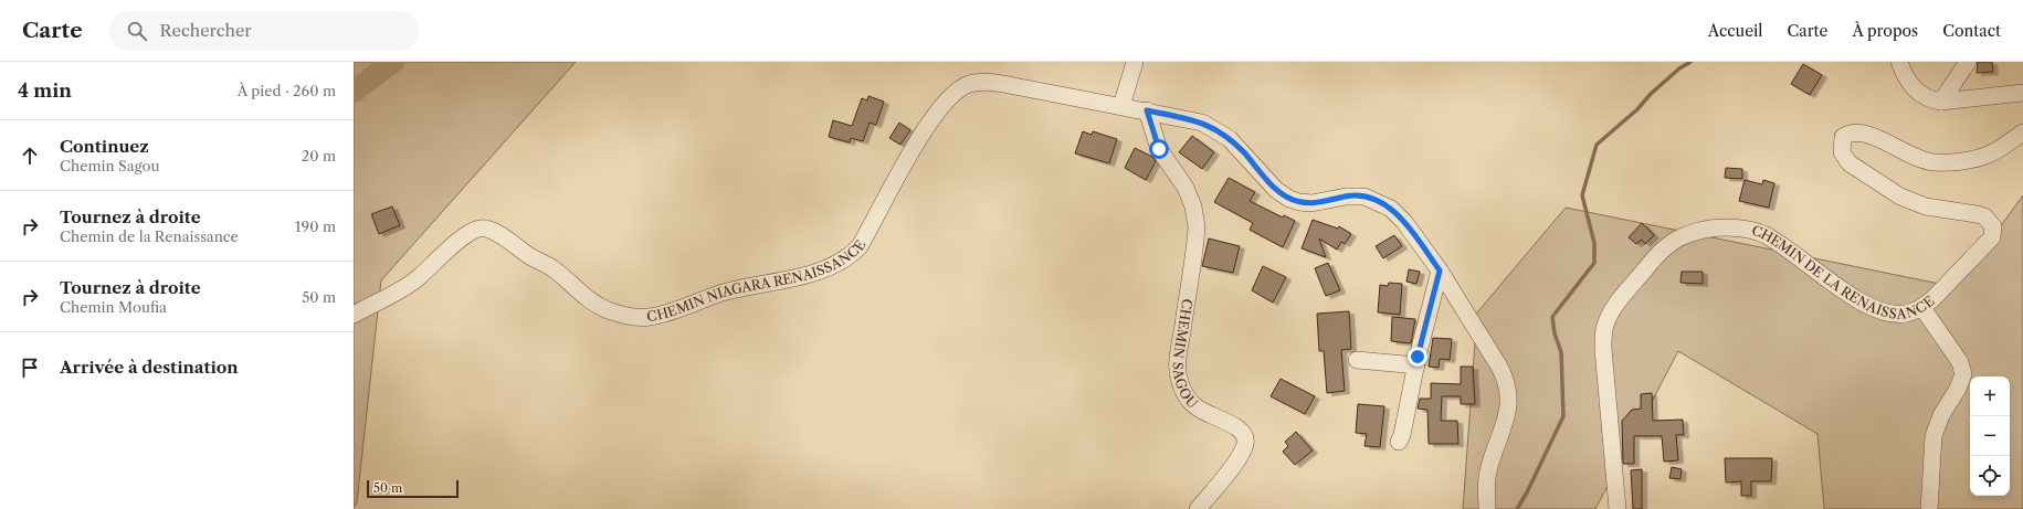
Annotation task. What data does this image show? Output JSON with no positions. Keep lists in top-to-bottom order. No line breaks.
{"streets":{"street":["CHEMIN DE LA RENAISSANCE","CHEMIN NIAGARA RENAISSANCE","CHEMIN SAGOU"]},"scale_bar":"50 m","page":{"header":"Carte","search":"Rechercher","nav":["Accueil","Carte","À propos","Contact"],"heading":["4 min","À pied · 260 m"],"list":[["Continuez","Chemin Sagou","20 m"],["Tournez à droite","Chemin de la Renaissance","190 m"],["Tournez à droite","Chemin Moufia","50 m"],"Arrivée à destination"],"map_buttons":["+","−"],"scale":"50 m"}}
